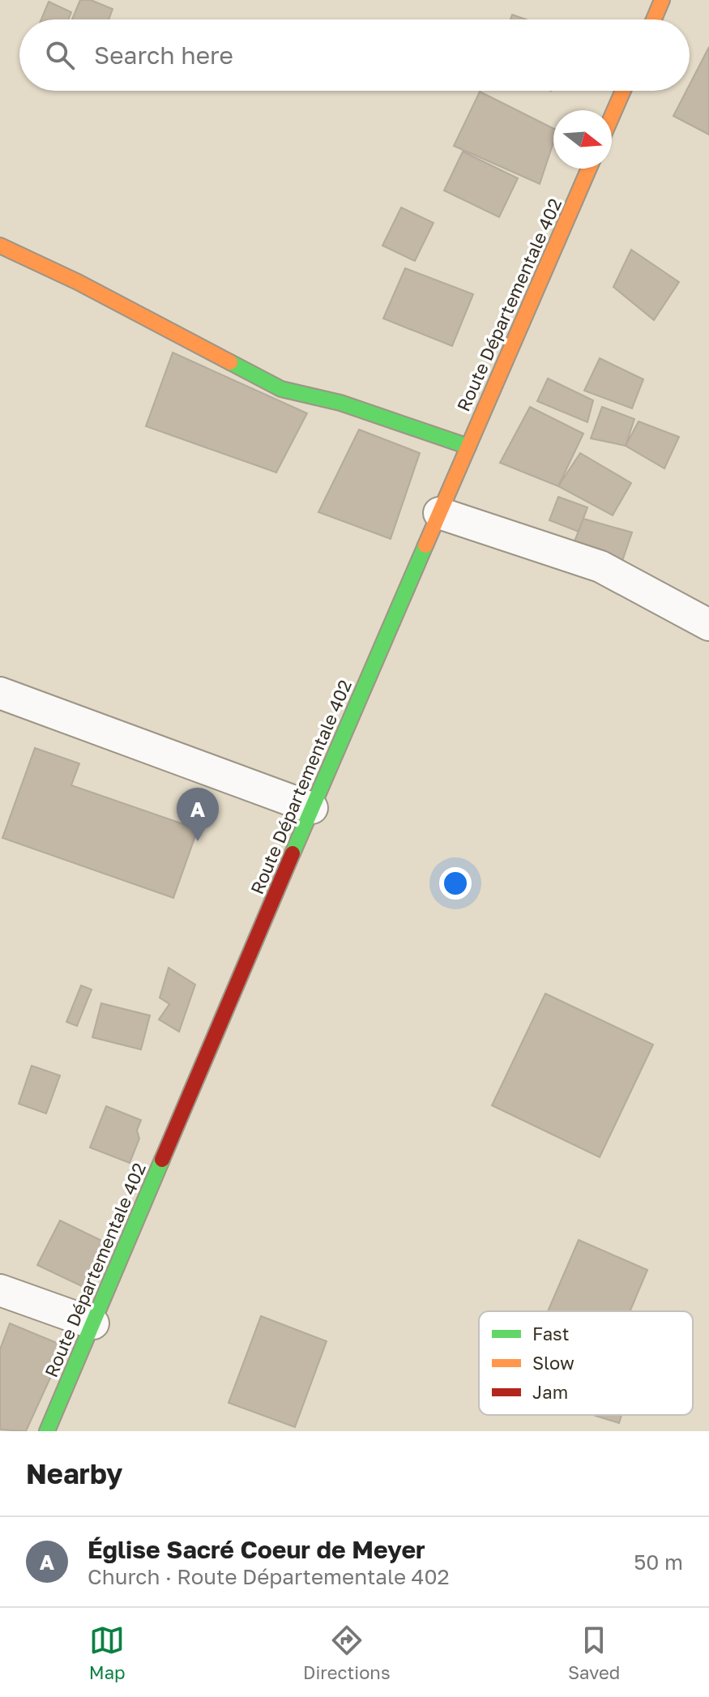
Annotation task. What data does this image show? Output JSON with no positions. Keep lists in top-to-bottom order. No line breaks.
{"streets":{"main road":["Route Départementale 402"]},"legend":["Fast","Slow","Jam"],"north":"right","page":{"search":"Search here","pins":"A","heading":"Nearby","list":[{"mark":"A","name":"Église Sacré Coeur de Meyer","note":"Church · Route Départementale 402","value":"50 m"}],"nav":["Map","Directions","Saved"]}}
